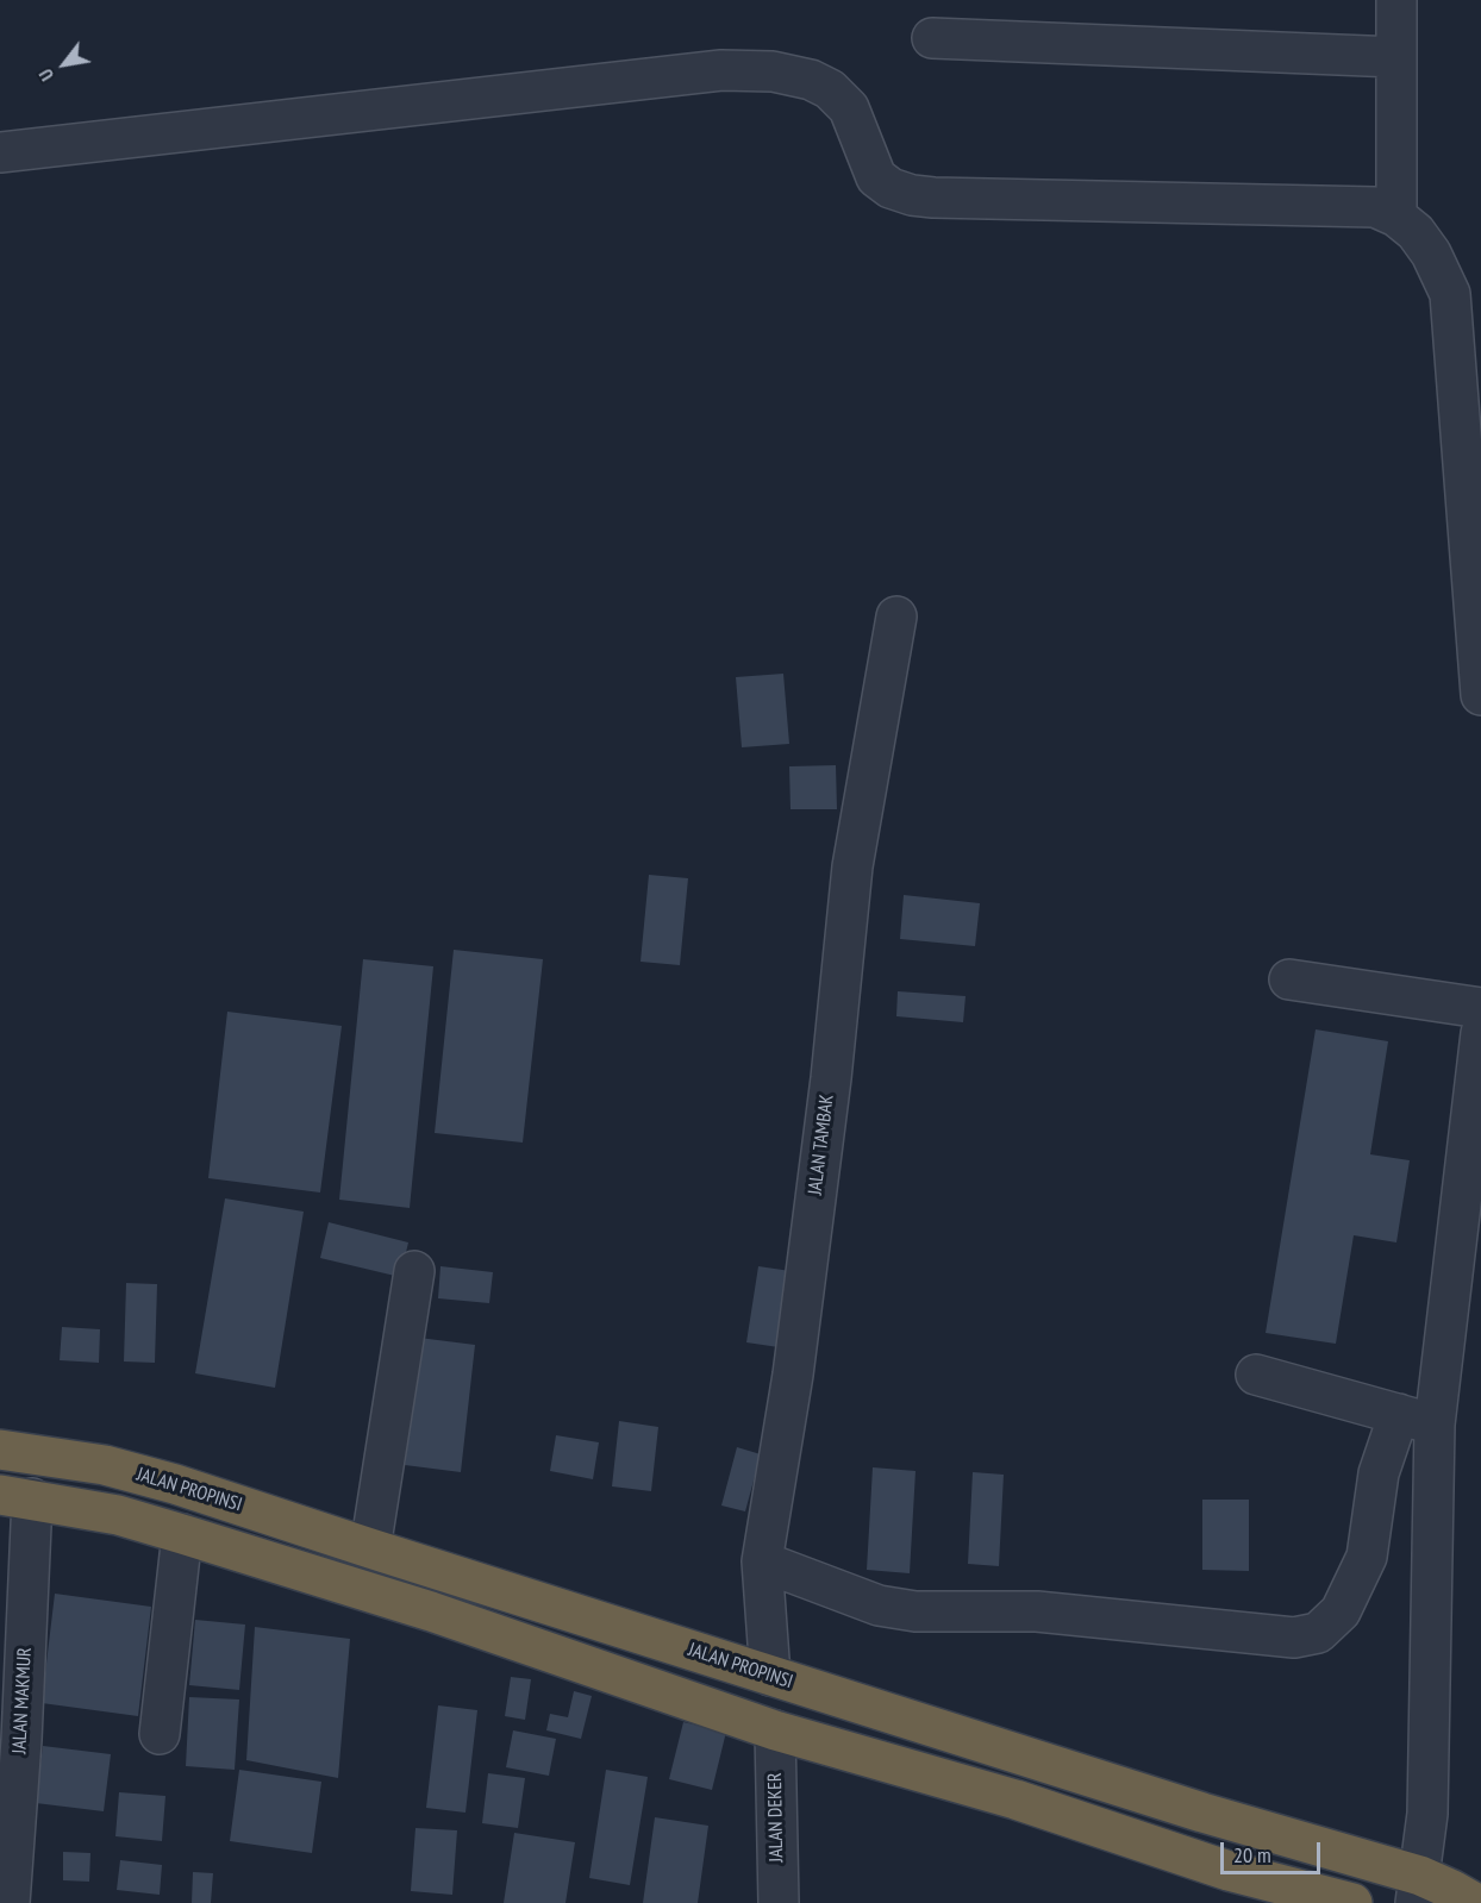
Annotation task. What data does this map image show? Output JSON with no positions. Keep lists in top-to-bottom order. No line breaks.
{"streets":{"highway":["JALAN PROPINSI"],"street":["JALAN TAMBAK","JALAN MAKMUR","JALAN DEKER"]},"crossings":[["JALAN TAMBAK","JALAN PROPINSI"]],"scale_bar":"20 m","north":"bottom left"}
